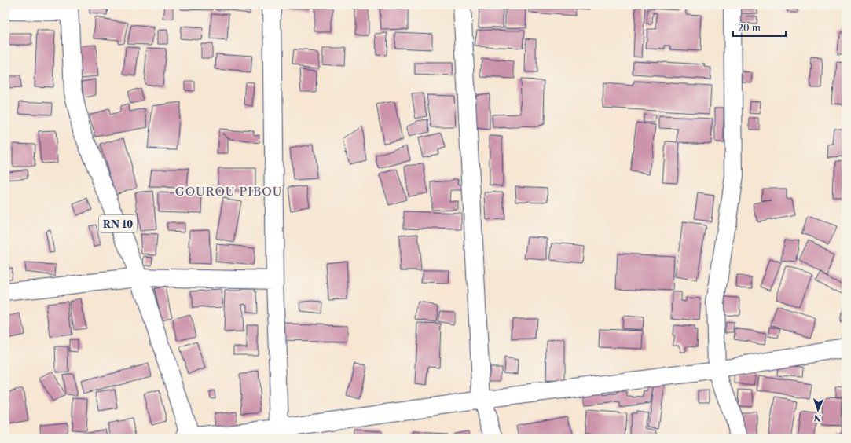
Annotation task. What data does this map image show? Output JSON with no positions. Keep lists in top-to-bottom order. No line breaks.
{"streets":{"street":["RN 10"]},"districts":["GOUROU PIBOU"],"scale_bar":"20 m","north":"bottom"}
